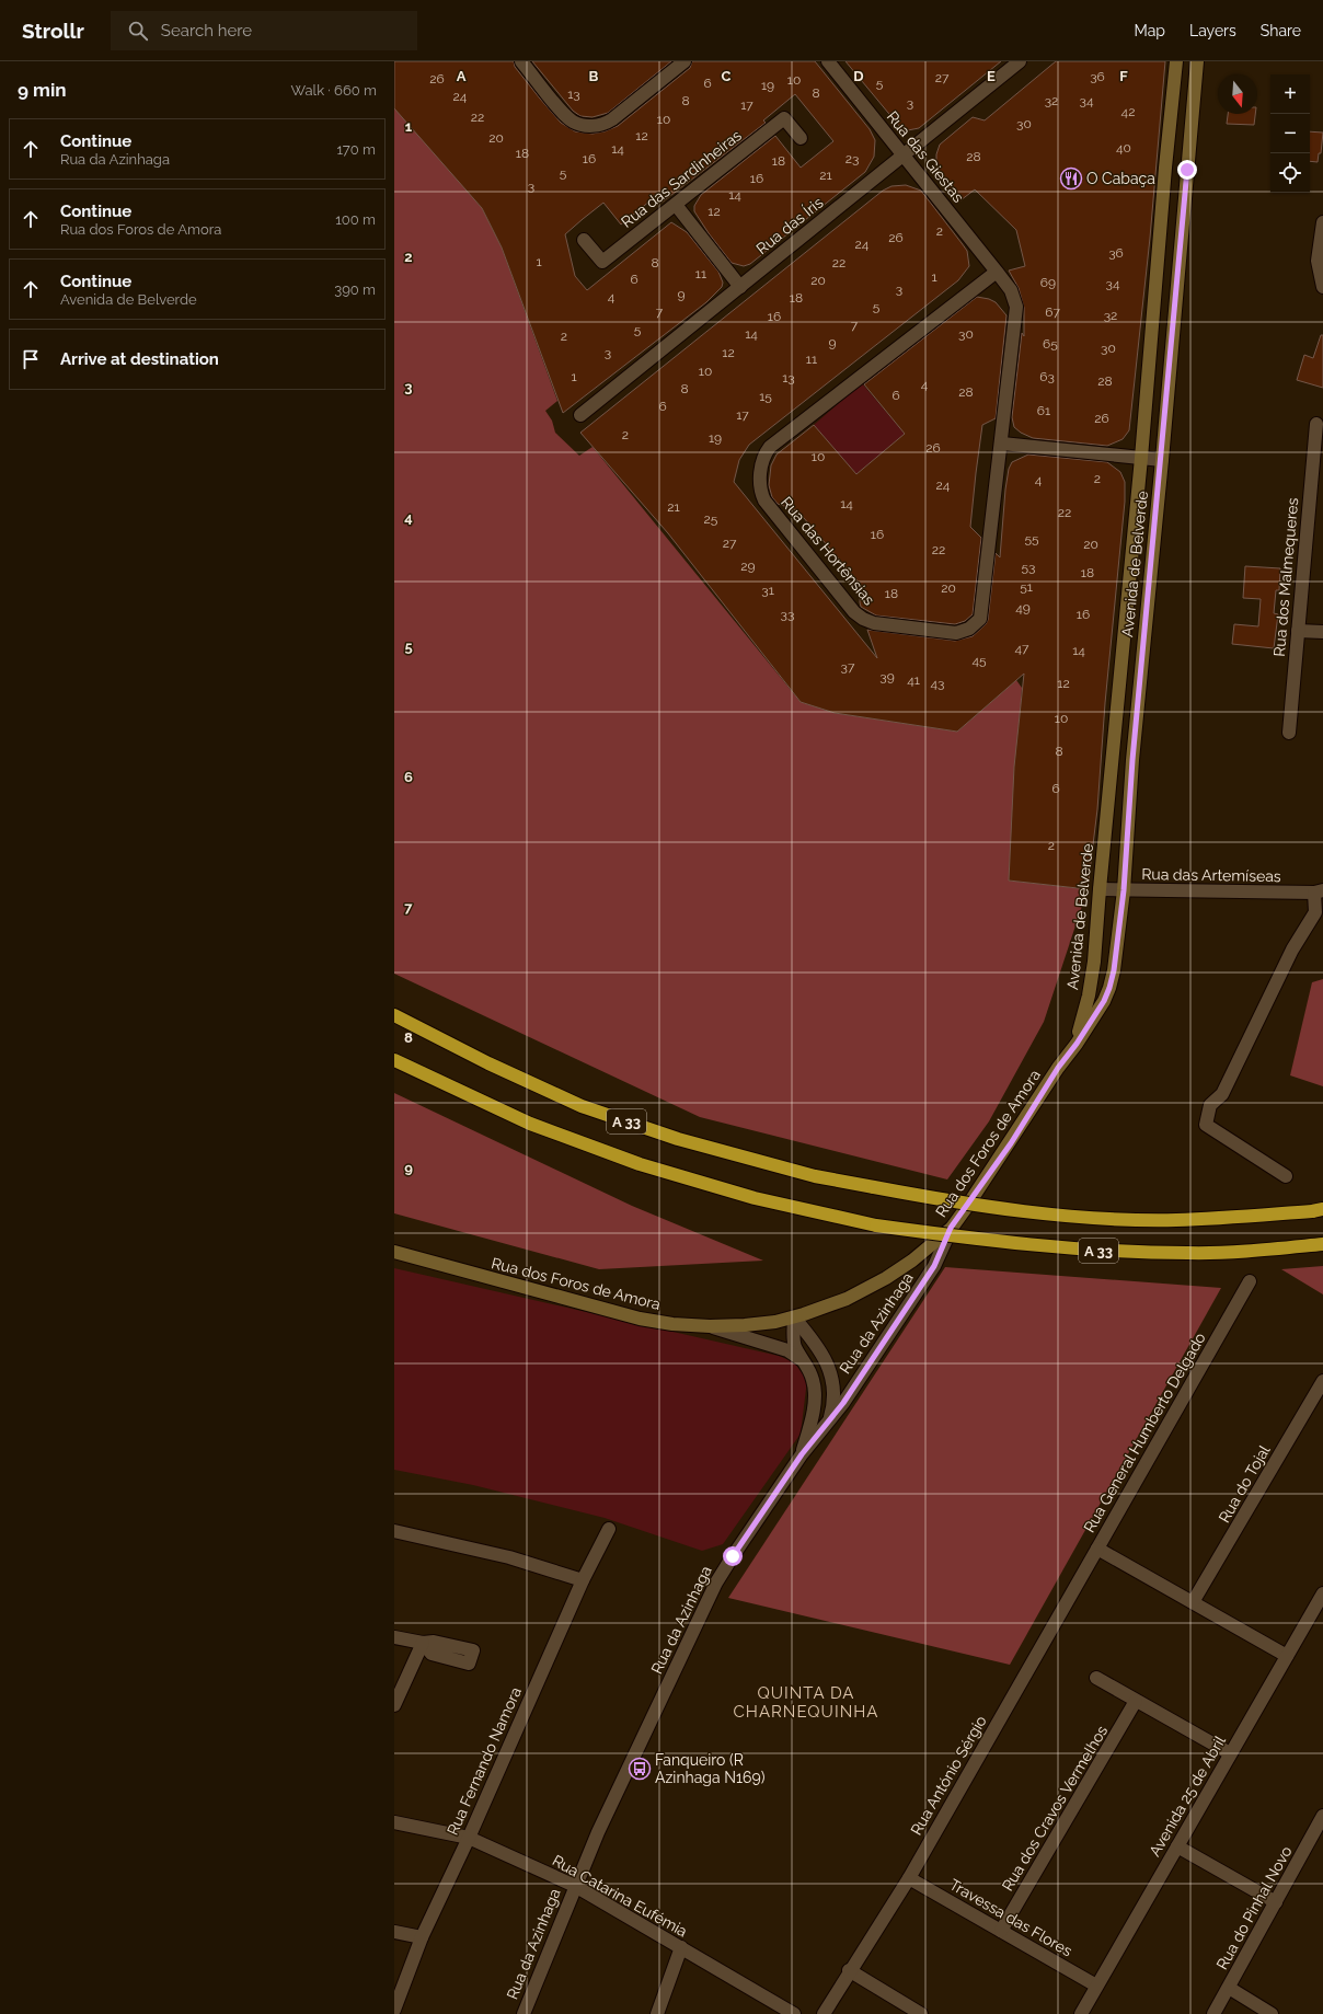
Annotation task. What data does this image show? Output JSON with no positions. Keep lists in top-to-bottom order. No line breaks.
{"streets":{"highway":["A 33"],"main road":["Avenida de Belverde","Rua dos Foros de Amora"],"street":["Rua das Giestas","Rua das Sardinheiras","Rua das Íris","Rua das Hortênsias","Rua dos Malmequeres","Rua das Artemíseas","Rua da Azinhaga","Rua General Humberto Delgado","Rua do Tojal","Rua Fernando Namora","Rua António Sérgio","Avenida 25 de Abril","Rua dos Cravos Vermelhos","Rua Catarina Eufémia","Rua do Pinhal Novo","Travessa das Flores"]},"crossings":[["Rua das Giestas","Rua das Íris"],["Rua das Giestas","Rua das Hortênsias"],["Avenida de Belverde","Rua das Artemíseas"],["Avenida de Belverde","Rua dos Foros de Amora"],["Rua dos Foros de Amora","Rua da Azinhaga"],["Rua da Azinhaga","Rua Catarina Eufémia"],["Rua General Humberto Delgado","Rua do Tojal"],["Rua General Humberto Delgado","Rua António Sérgio"],["Rua General Humberto Delgado","Avenida 25 de Abril"],["Rua Fernando Namora","Rua Catarina Eufémia"],["Rua António Sérgio","Travessa das Flores"],["Avenida 25 de Abril","Travessa das Flores"],["Rua dos Cravos Vermelhos","Travessa das Flores"]],"districts":["QUINTA DA CHARNEQUINHA"],"places":{"restaurant":["O Cabaça"],"bus stop":["Fanqueiro (R Azinhaga N169)"]},"house_numbers":["36","27","26","10","6","5","19","8","13","24","8","32","34","3","17","42","22","10","30","12","20","40","14","18","28","16","23","18","5","21","16","3","14","12","2","26","24","36","1","8","22","11","1","6","20","69","34","3","9","4","18","5","7","67","32","16","7","5","14","30","2","9","65","30","3","12","11","10","1","63","13","28","4","8","28","6","15","6","61","17","26","2","19","26","10","2","4","24","14","21","22","25","16","55","27","20","22","29","53","18","51","20","31","18","49","33","16","47","14","45","37","39","41","43","12","10","8","6","2"],"north":"bottom","page":{"header":"Strollr","search":"Search here","nav":["Map","Layers","Share"],"heading":["9 min","Walk · 660 m"],"map_buttons":["+","−"],"list":[["Continue","Rua da Azinhaga","170 m"],["Continue","Rua dos Foros de Amora","100 m"],["Continue","Avenida de Belverde","390 m"],"Arrive at destination"]},"grid":{"columns":["A","B","C","D","E","F"],"rows":["1","2","3","4","5","6","7","8","9"]}}
